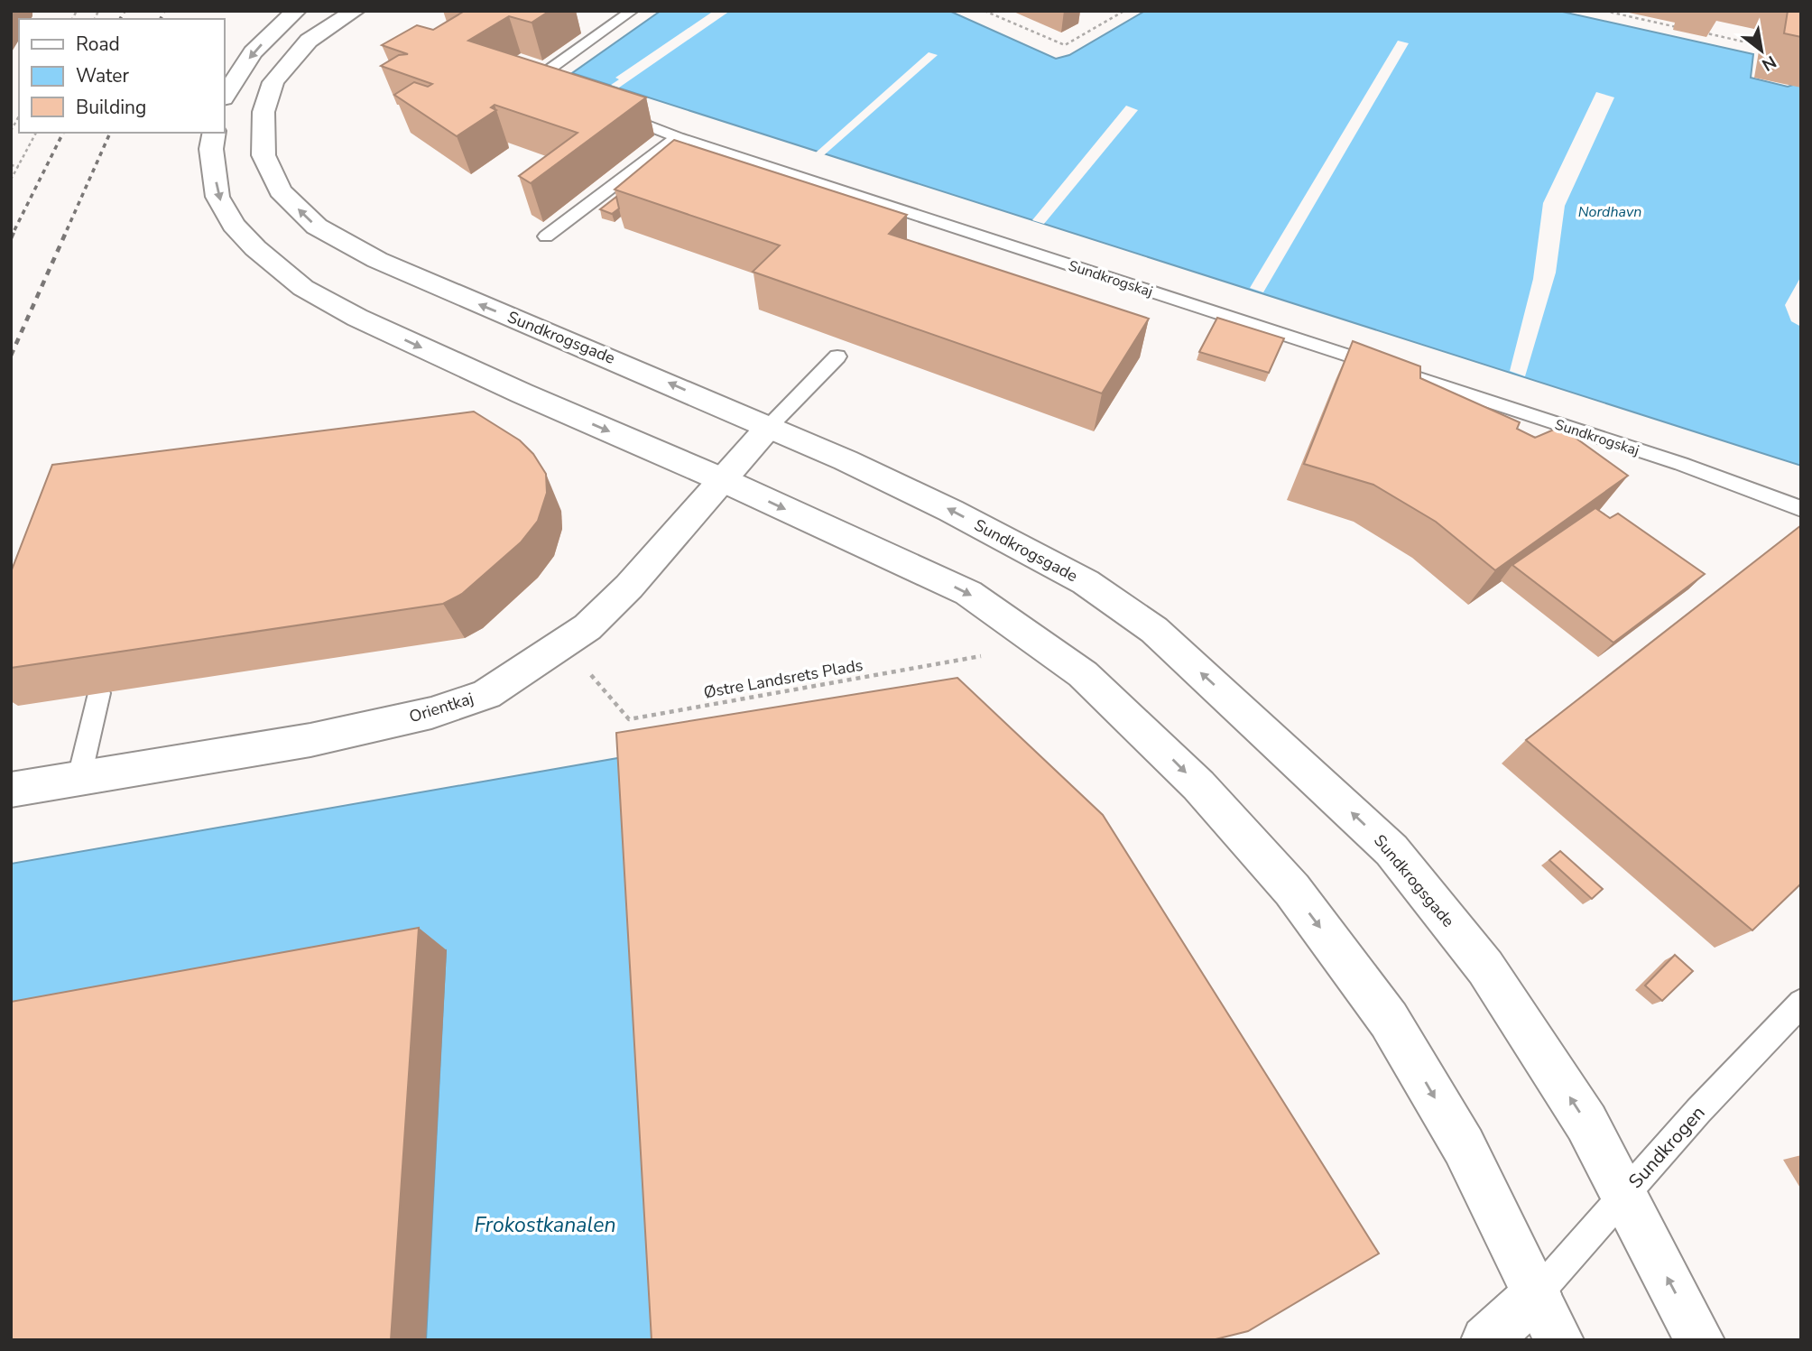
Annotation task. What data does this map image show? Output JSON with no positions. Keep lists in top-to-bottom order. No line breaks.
{"streets":{"street":["Sundkrogsgade","Orientkaj"],"lane":["Sundkrogskaj","Sundkrogen"],"path":["Østre Landsrets Plads"]},"crossings":[["Sundkrogsgade","Orientkaj"],["Sundkrogsgade","Sundkrogen"],["Østre Landsrets Plads","Orientkaj"]],"water":["Nordhavn","Frokostkanalen"],"legend":["Road","Water","Building"],"north":"bottom right"}
